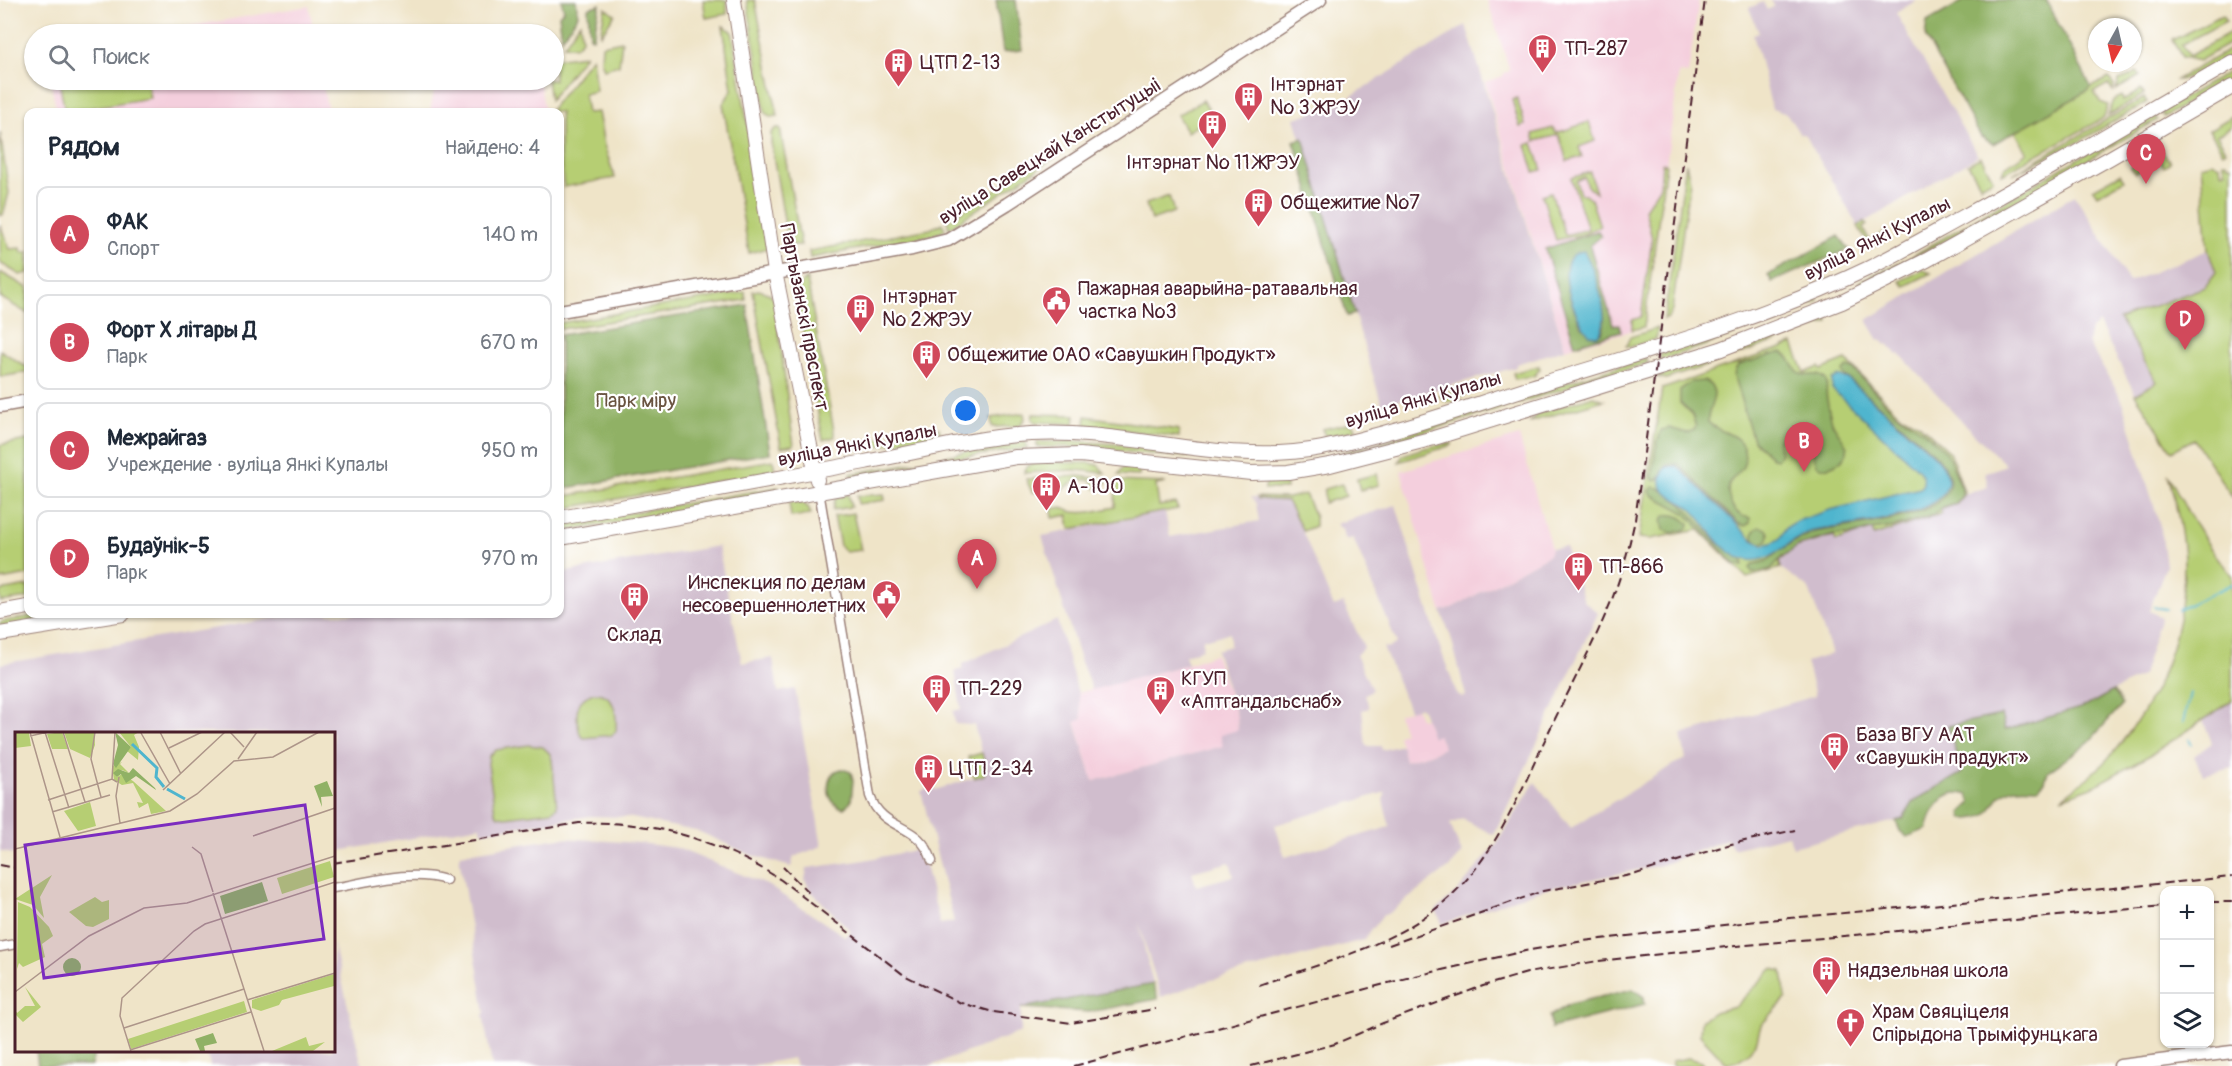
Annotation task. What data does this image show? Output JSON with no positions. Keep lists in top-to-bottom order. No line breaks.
{"streets":{"main road":["вуліца Савецкай Канстытуцыі","вуліца Янкі Купалы","Партызанскі праспект"]},"crossings":[["вуліца Савецкай Канстытуцыі","Партызанскі праспект"],["вуліца Янкі Купалы","Партызанскі праспект"]],"parks":["Парк міру"],"places":{"building":["ТП-287","ЦТП 2-13","Інтэрнат № 3 ЖРЭУ","Інтэрнат № 11 ЖРЭУ","Общежитие №7","Інтэрнат № 2 ЖРЭУ","Общежитие ОАО «Савушкин Продукт»","А-100","ТП-866","Склад","ТП-229","КГУП «Аптгандальснаб»","База ВГУ ААТ «Савушкін прадукт»","ЦТП 2-34","Нядзельная школа"],"public building":["Пажарная аварыйна-ратавальная частка №3","Инспекция по делам несовершеннолетних"],"church":["Храм Свяціцеля Спірыдона Трыміфунцкага"]},"north":"bottom","page":{"search":"Поиск","heading":["Рядом","Найдено: 4"],"pins":["C","D","B","A"],"list":[{"mark":"A","name":"ФАК","note":"Спорт","value":"140 m"},{"mark":"B","name":"Форт X літары Д","note":"Парк","value":"670 m"},{"mark":"C","name":"Межрайгаз","note":"Учреждение · вуліца Янкі Купалы","value":"950 m"},{"mark":"D","name":"Будаўнік-5","note":"Парк","value":"970 m"}],"map_buttons":["+","−"]}}
